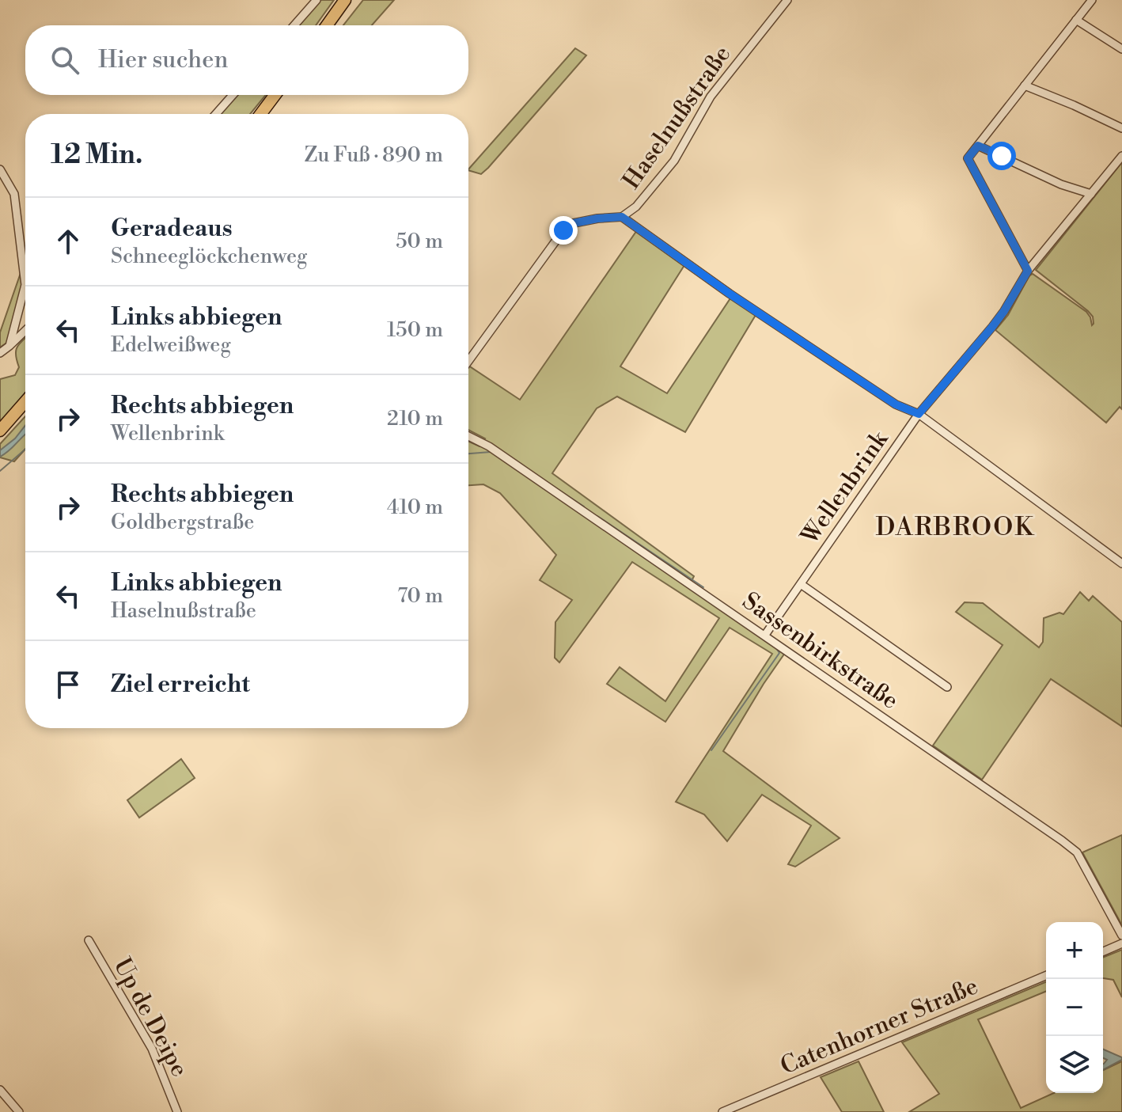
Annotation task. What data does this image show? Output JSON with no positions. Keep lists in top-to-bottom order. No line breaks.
{"streets":{"street":["Haselnußstraße","Wellenbrink","Sassenbirkstraße","Up de Deipe","Catenhorner Straße"]},"crossings":[["Wellenbrink","Sassenbirkstraße"]],"districts":["DARBROOK"],"page":{"search":"Hier suchen","heading":["12 Min.","Zu Fuß · 890 m"],"list":[["Geradeaus","Schneeglöckchenweg","50 m"],["Links abbiegen","Edelweißweg","150 m"],["Rechts abbiegen","Wellenbrink","210 m"],["Rechts abbiegen","Goldbergstraße","410 m"],["Links abbiegen","Haselnußstraße","70 m"],"Ziel erreicht"],"map_buttons":["+","−"]}}
